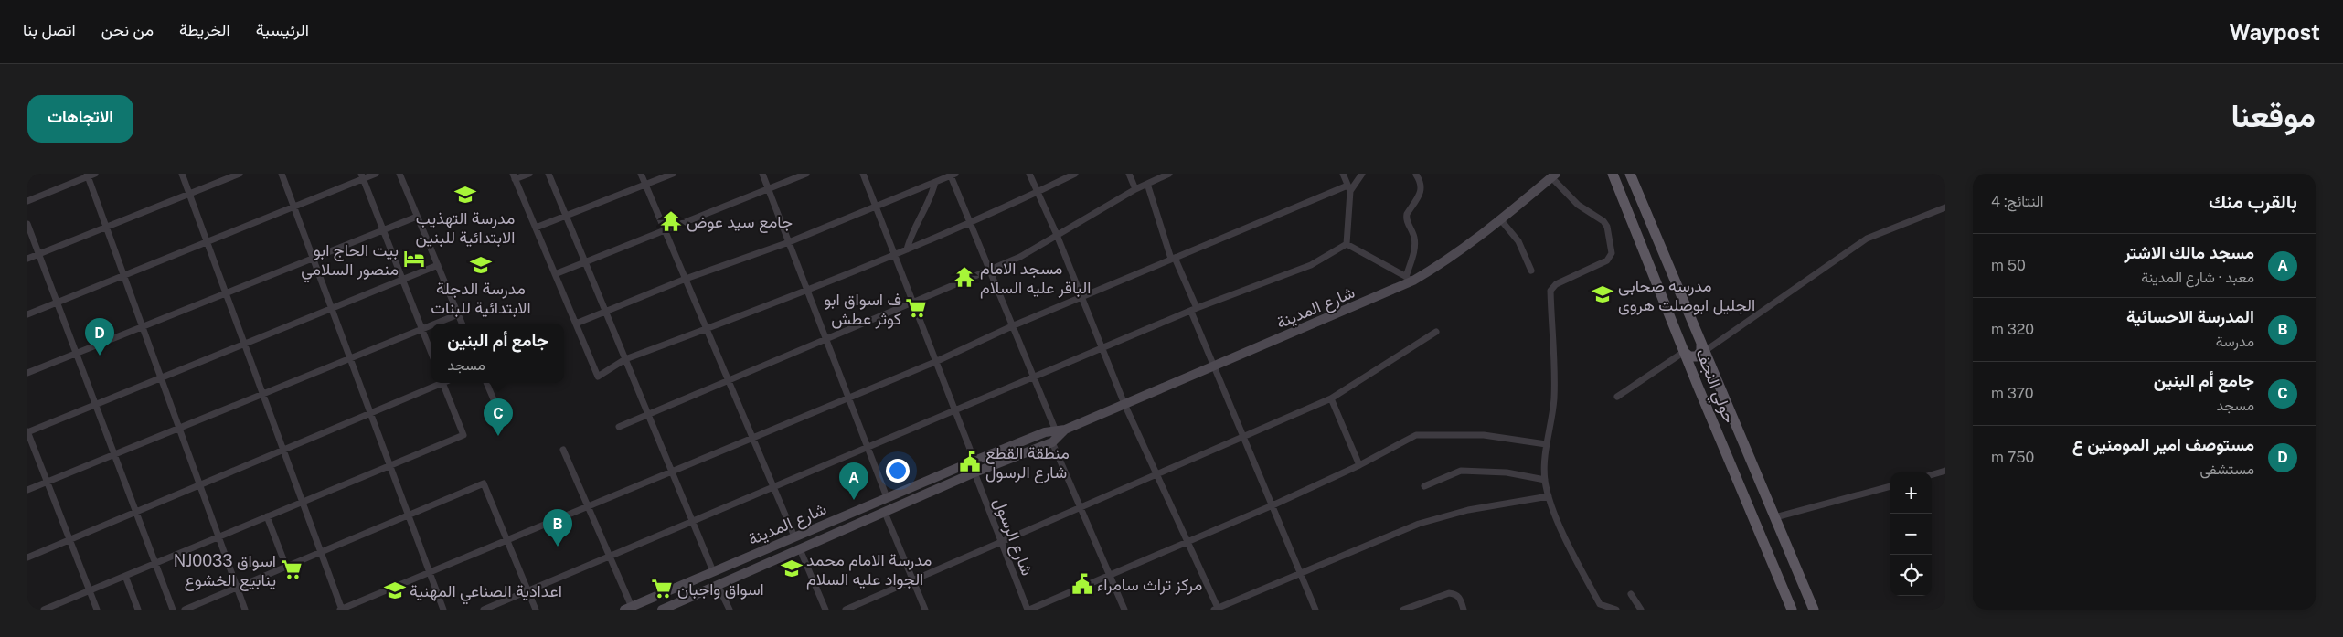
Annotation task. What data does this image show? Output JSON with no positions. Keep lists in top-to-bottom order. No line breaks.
{"streets":{"main road":["شارع المدينة","حولي النجف"],"street":["شارع الرسول"]},"crossings":[["شارع المدينة","شارع الرسول"]],"places":{"school or university":["مدرسة التهذيب الابتدائية للبنين","مدرسة الدجلة الابتدائية للبنات","مدرسه صحابی الجلیل ابوصلت هروی","مدرسة الامام محمد الجواد عليه السلام","اعدادية الصناعي المهنية"],"temple":["جامع سيد عوض","مسجد الامام الباقر عليه السلام"],"hotel":["بيت الحاج ابو منصور السلامي"],"supermarket":["ف اسواق ابو كوثر عطش","NJ0033 اسواق ینابیع الخشوع","اسواق واجبان"],"public building":["منطقة القطع شارع الرسول","مركز تراث سامراء"]},"page":{"header":"Waypost","nav":["الرئيسية","الخريطة","من نحن","اتصل بنا"],"title":"موقعنا","buttons":"الاتجاهات","heading":["بالقرب منك","النتائج: 4"],"list":[{"mark":"A","name":"مسجد مالك الاشتر","note":"معبد · شارع المدينة","value":"50 m"},{"mark":"B","name":"المدرسة الاحسائية","note":"مدرسة","value":"320 m"},{"mark":"C","name":"جامع أم البنين","note":"مسجد","value":"370 m"},{"mark":"D","name":"مستوصف امير المومنين ع","note":"مستشفى","value":"750 m"}],"pins":["D","C","A","B"],"popup":["جامع أم البنين","مسجد"],"map_buttons":["+","−"]}}
